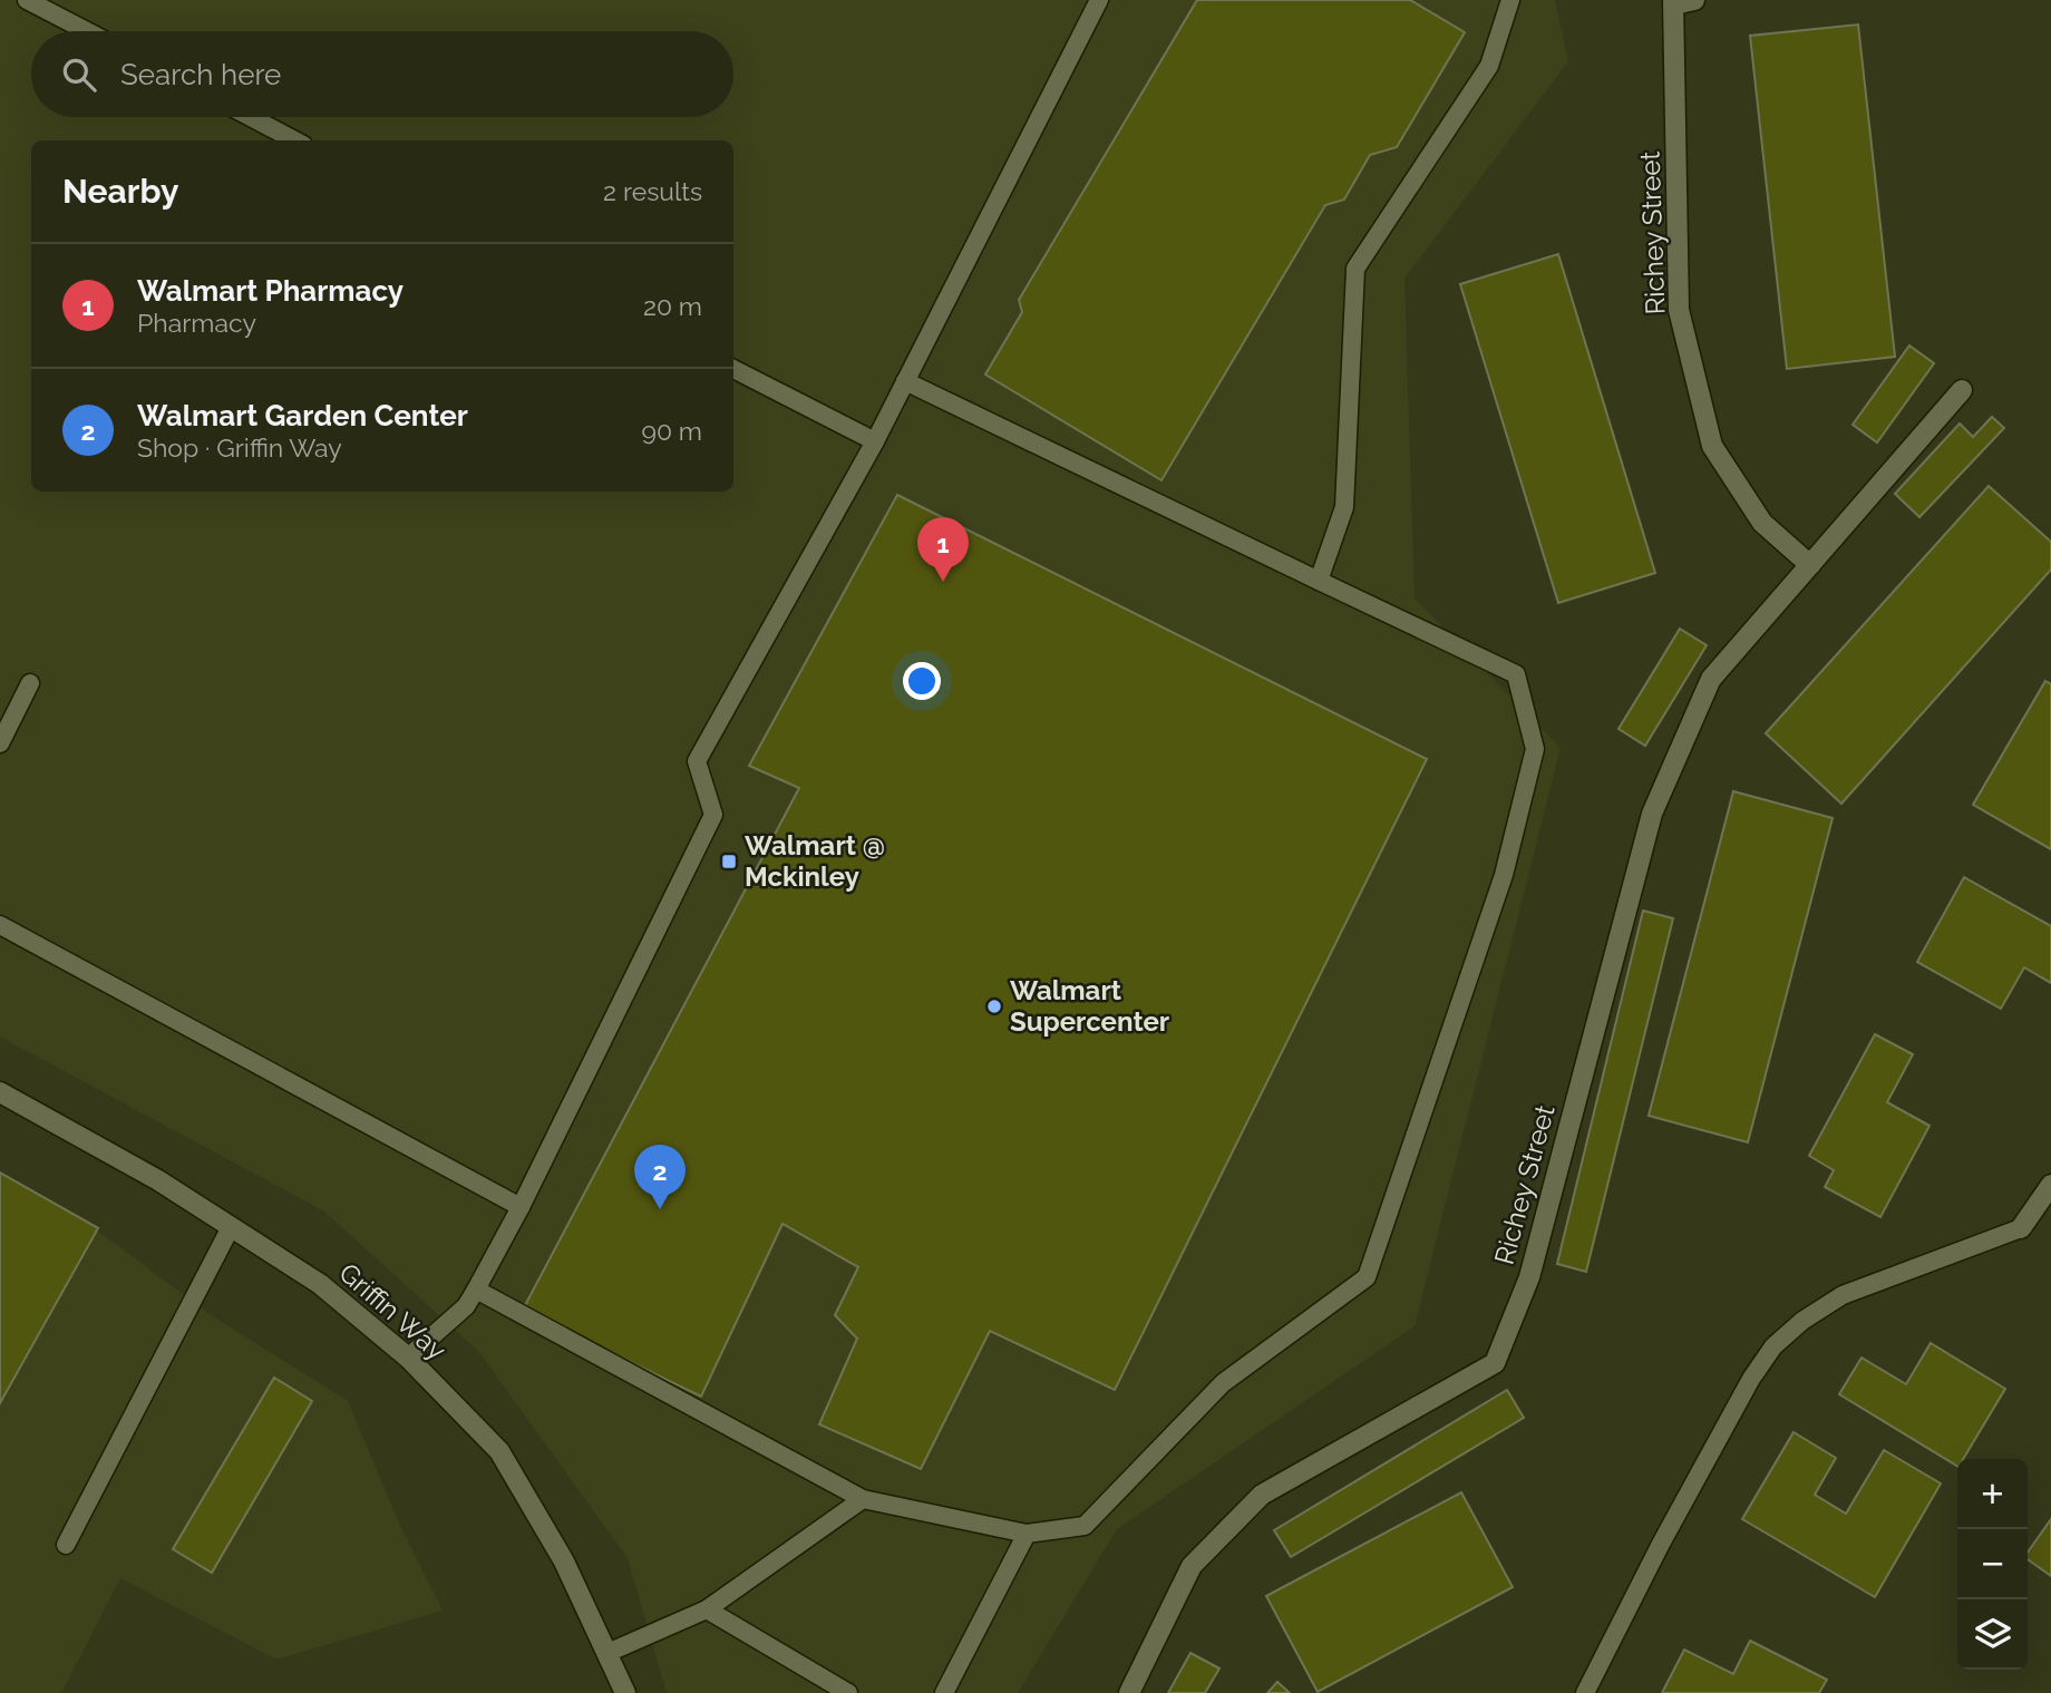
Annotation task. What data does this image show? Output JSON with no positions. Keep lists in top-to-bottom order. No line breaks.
{"streets":{"street":["Richey Street","Griffin Way"]},"places":{"transit":["Walmart @ Mckinley"],"other":["Walmart Supercenter"]},"page":{"search":"Search here","heading":["Nearby","2 results"],"list":[{"mark":"1","name":"Walmart Pharmacy","note":"Pharmacy","value":"20 m"},{"mark":"2","name":"Walmart Garden Center","note":"Shop · Griffin Way","value":"90 m"}],"pins":["1","2"],"map_buttons":["+","−"]}}
